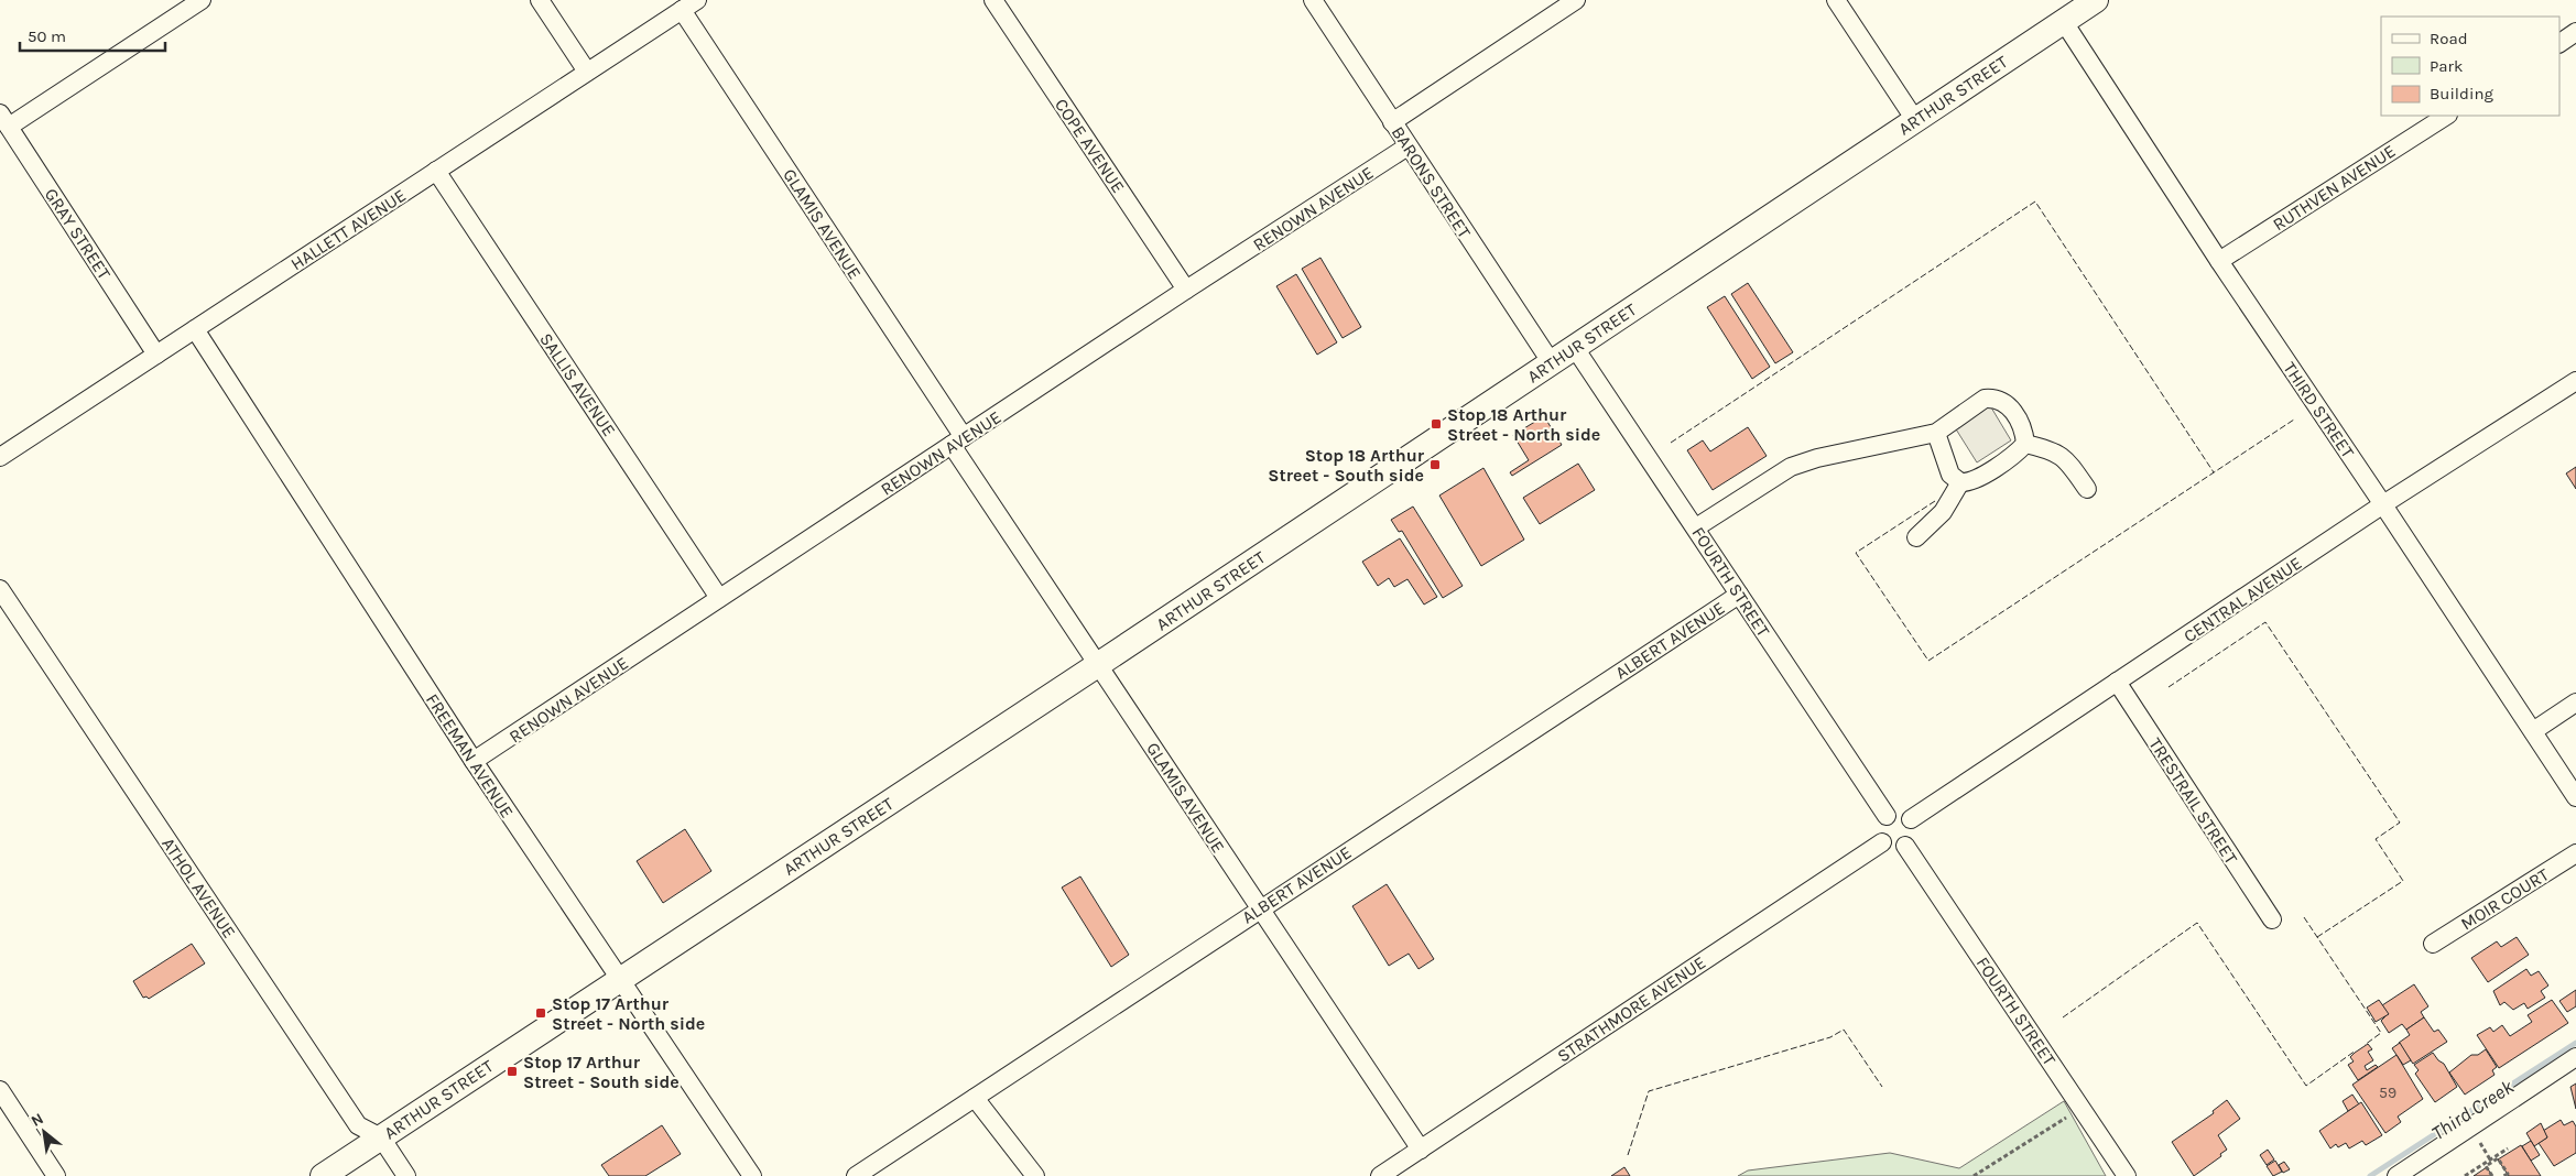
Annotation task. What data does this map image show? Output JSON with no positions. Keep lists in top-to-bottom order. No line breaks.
{"streets":{"street":["ARTHUR STREET","COPE AVENUE","BARONS STREET","RUTHVEN AVENUE","RENOWN AVENUE","GLAMIS AVENUE","HALLETT AVENUE","GRAY STREET","SALLIS AVENUE","THIRD STREET","FOURTH STREET","CENTRAL AVENUE","ALBERT AVENUE","FREEMAN AVENUE","TRESTRAIL STREET","ATHOL AVENUE","MOIR COURT","STRATHMORE AVENUE"]},"crossings":[["ARTHUR STREET","BARONS STREET"],["ARTHUR STREET","GLAMIS AVENUE"],["ARTHUR STREET","THIRD STREET"],["ARTHUR STREET","FOURTH STREET"],["ARTHUR STREET","FREEMAN AVENUE"],["ARTHUR STREET","ATHOL AVENUE"],["COPE AVENUE","RENOWN AVENUE"],["BARONS STREET","RENOWN AVENUE"],["RUTHVEN AVENUE","THIRD STREET"],["RENOWN AVENUE","GLAMIS AVENUE"],["RENOWN AVENUE","SALLIS AVENUE"],["RENOWN AVENUE","FREEMAN AVENUE"],["GLAMIS AVENUE","HALLETT AVENUE"],["GLAMIS AVENUE","ALBERT AVENUE"],["GLAMIS AVENUE","STRATHMORE AVENUE"],["HALLETT AVENUE","GRAY STREET"],["HALLETT AVENUE","SALLIS AVENUE"],["HALLETT AVENUE","FREEMAN AVENUE"],["THIRD STREET","CENTRAL AVENUE"],["FOURTH STREET","CENTRAL AVENUE"],["FOURTH STREET","ALBERT AVENUE"],["FOURTH STREET","STRATHMORE AVENUE"],["CENTRAL AVENUE","TRESTRAIL STREET"],["CENTRAL AVENUE","STRATHMORE AVENUE"]],"water":["Third Creek"],"places":{"transit":["Stop 18 Arthur Street - North side","Stop 18 Arthur Street - South side","Stop 17 Arthur Street - North side","Stop 17 Arthur Street - South side"]},"house_numbers":["59"],"legend":["Road","Park","Building"],"scale_bar":"50 m","north":"top left"}
